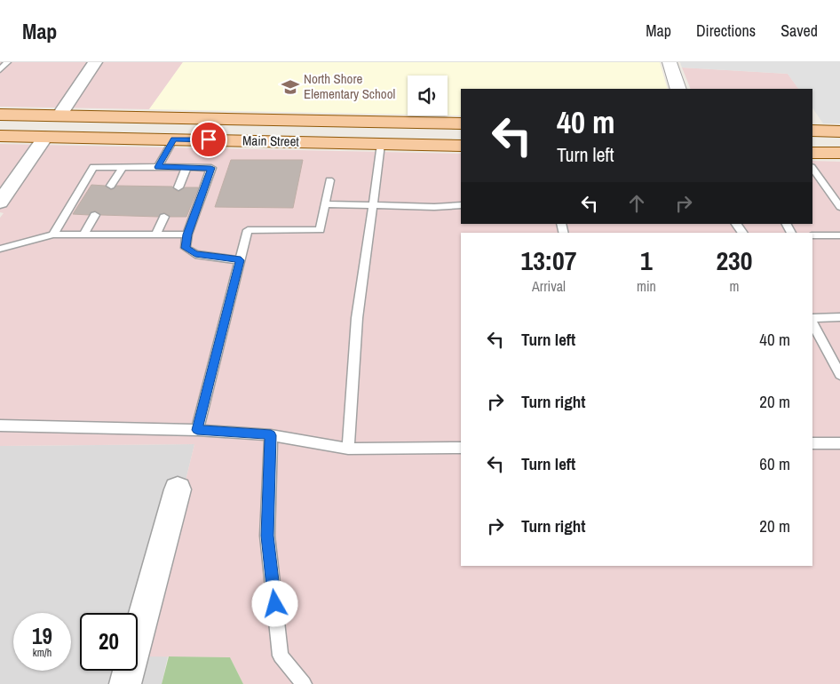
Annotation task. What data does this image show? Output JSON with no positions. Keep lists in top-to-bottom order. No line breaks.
{"streets":{"main road":["Main Street"]},"places":{"school or university":["North Shore Elementary School"]},"page":{"header":"Map","nav":["Map","Directions","Saved"],"turn":["40 m","Turn left"],"eta":["13:07","Arrival","1","min","230","m"],"list":[{"name":"Turn left","value":"40 m"},{"name":"Turn right","value":"20 m"},{"name":"Turn left","value":"60 m"},{"name":"Turn right","value":"20 m"}],"speed":"19 km/h","limit":"20"}}
